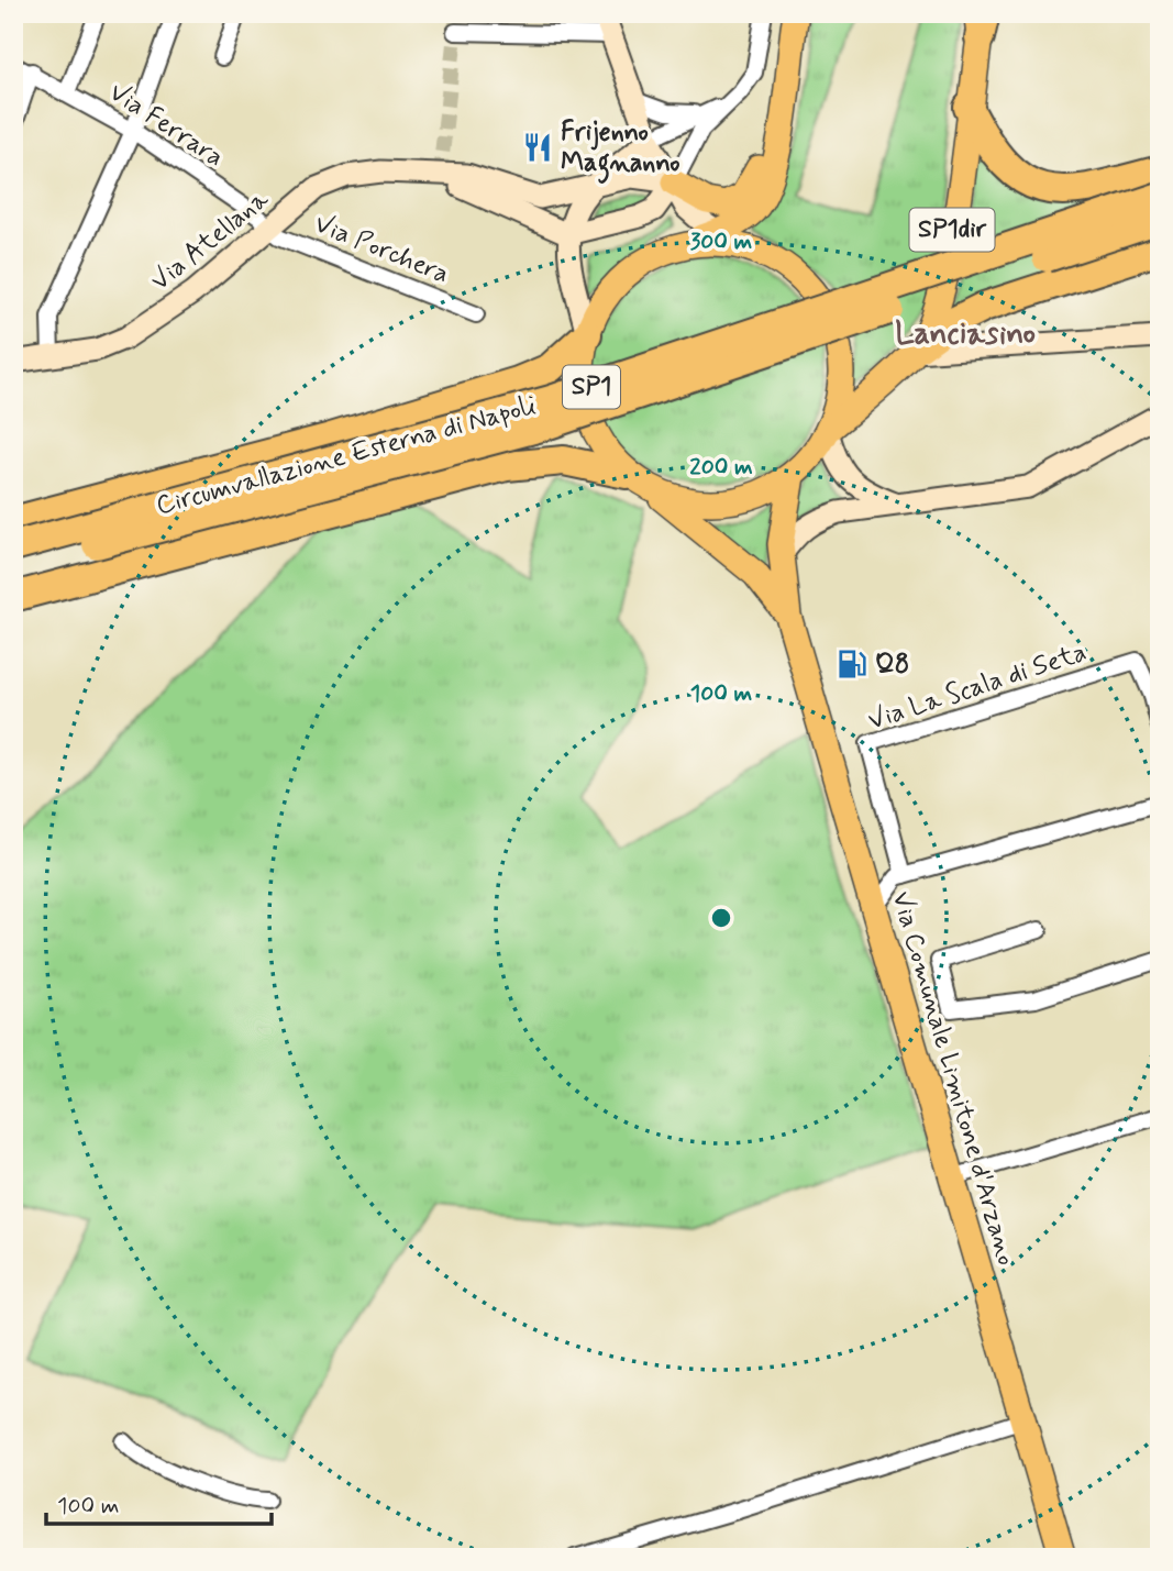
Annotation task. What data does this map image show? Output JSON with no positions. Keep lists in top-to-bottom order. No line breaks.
{"streets":{"highway":["SP1","Circumvallazione Esterna di Napoli"],"main road":["SP1dir","Via Atellana","Via Comunale Limitone d'Arzano"],"street":["Via Ferrara","Via Porchera","Via La Scala di Seta"]},"crossings":[["Via Ferrara","Via Atellana"],["Via Ferrara","Via Porchera"],["Via Atellana","Via Porchera"]],"districts":["Lanciasino"],"places":{"restaurant":["Frijenno Magnanno"],"fuel station":["Q8"]},"scale_bar":"100 m","rings":["300 m","200 m","100 m"]}
